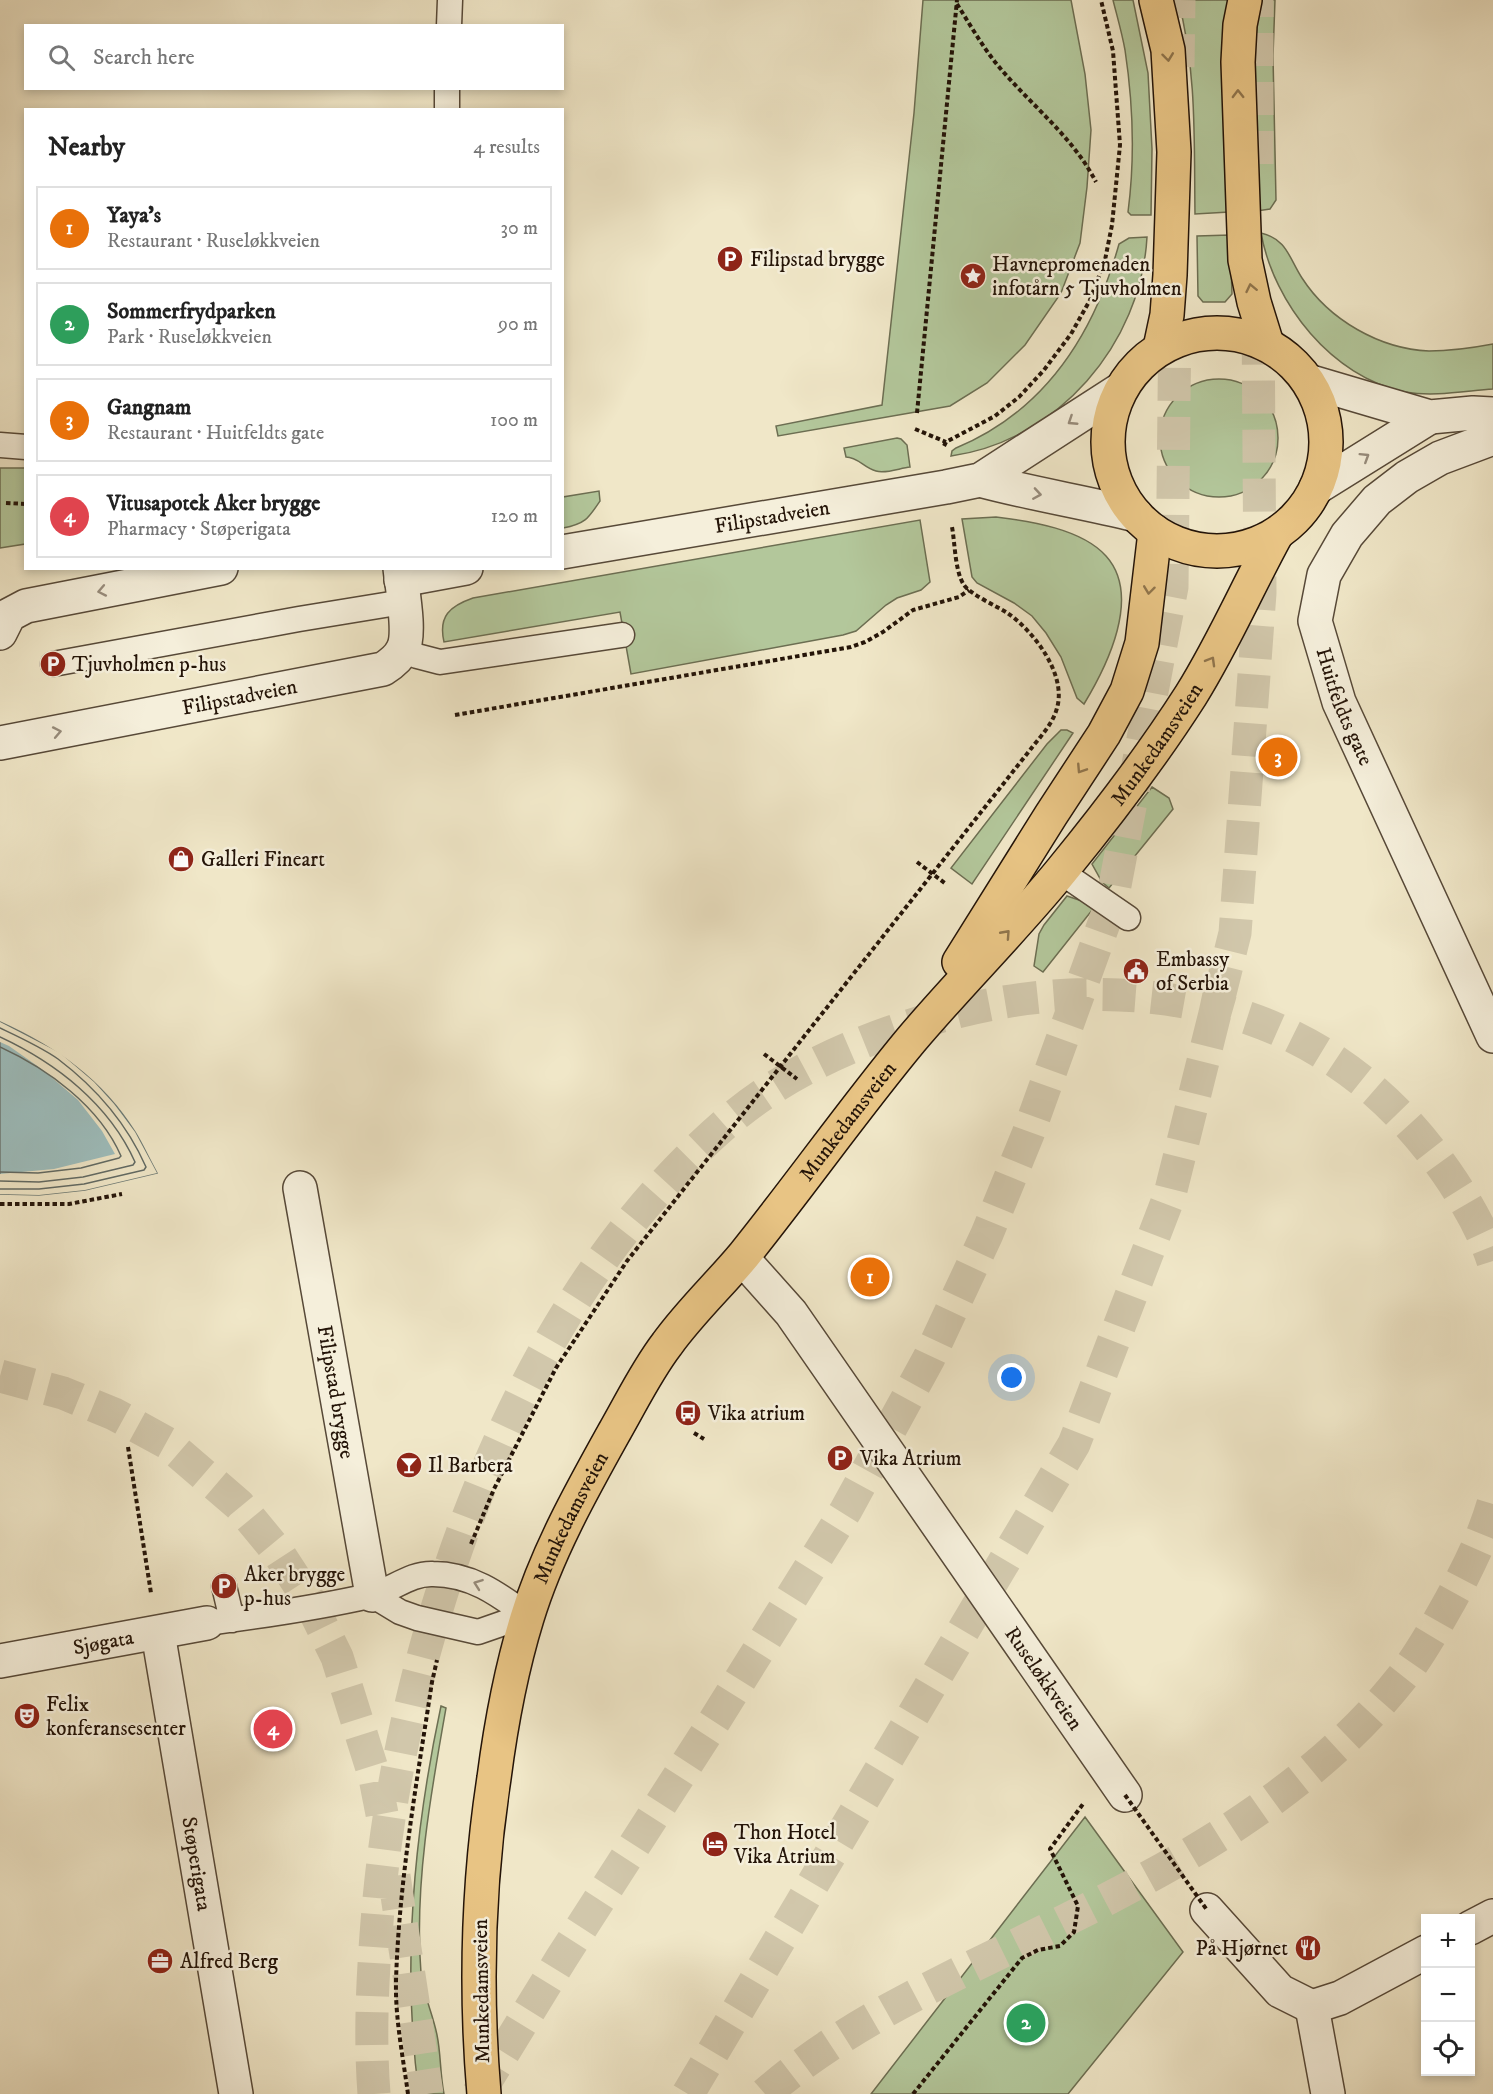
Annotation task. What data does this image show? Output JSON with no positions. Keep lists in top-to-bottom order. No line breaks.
{"streets":{"highway":["Munkedamsveien"],"street":["Filipstadveien","Huitfeldts gate","Filipstad brygge","Sjøgata","Ruseløkkveien","Støperigata"]},"crossings":[["Filipstadveien","Munkedamsveien"],["Munkedamsveien","Ruseløkkveien"],["Sjøgata","Støperigata"]],"places":{"parking":["Filipstad brygge","Tjuvholmen p-hus","Vika Atrium","Aker brygge p-hus"],"place":["Havnepromenaden infotårn 5 Tjuvholmen"],"shop":["Galleri Fineart"],"public building":["Embassy of Serbia"],"bus stop":["Vika atrium"],"bar":["Il Barbera"],"theatre":["Felix konferansesenter"],"hotel":["Thon Hotel Vika Atrium"],"restaurant":["På Hjørnet"],"office":["Alfred Berg"]},"page":{"search":"Search here","heading":["Nearby","4 results"],"list":[{"mark":"1","name":"Yaya’s","note":"Restaurant · Ruseløkkveien","value":"30 m"},{"mark":"2","name":"Sommerfrydparken","note":"Park · Ruseløkkveien","value":"90 m"},{"mark":"3","name":"Gangnam","note":"Restaurant · Huitfeldts gate","value":"100 m"},{"mark":"4","name":"Vitusapotek Aker brygge","note":"Pharmacy · Støperigata","value":"120 m"}],"pins":["3","1","4","2"],"map_buttons":["+","−"]}}
